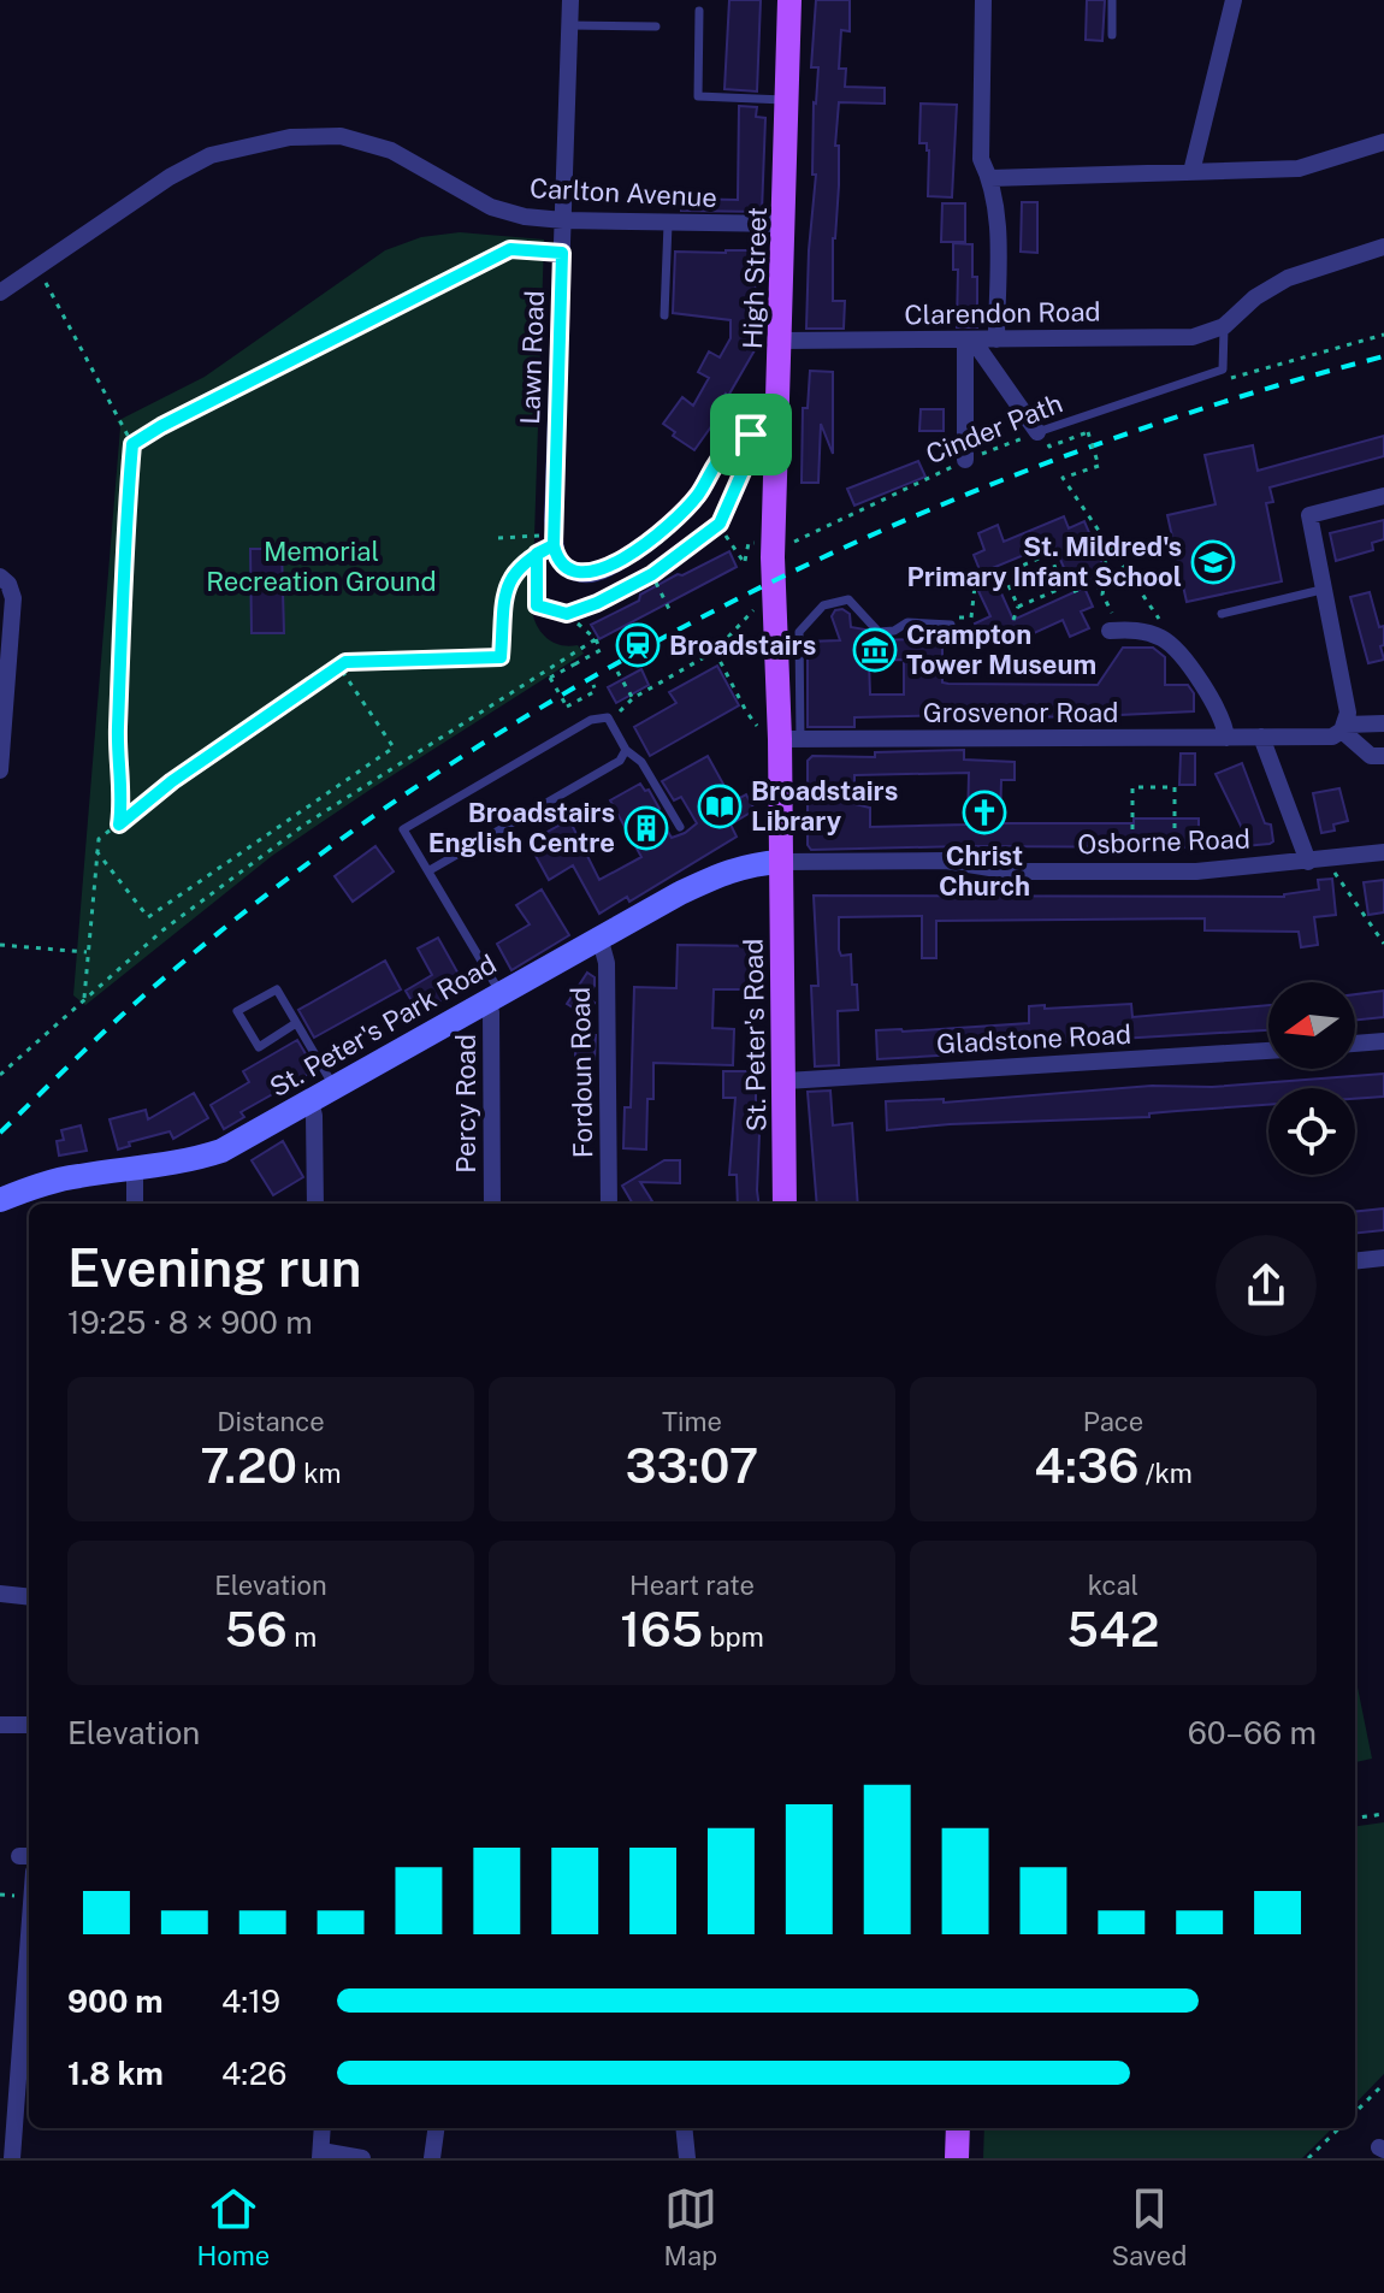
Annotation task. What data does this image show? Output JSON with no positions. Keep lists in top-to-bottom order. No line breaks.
{"streets":{"main road":["High Street","St. Peter's Park Road","St. Peter's Road"],"street":["Carlton Avenue","Clarendon Road","Lawn Road","Grosvenor Road","Osborne Road","Gladstone Road","Fordoun Road","Percy Road"],"lane":["Cinder Path"]},"crossings":[["Carlton Avenue","High Street"],["Carlton Avenue","Lawn Road"],["High Street","Clarendon Road"],["High Street","Cinder Path"],["High Street","Grosvenor Road"],["High Street","St. Peter's Road"],["Grosvenor Road","St. Peter's Road"],["Osborne Road","St. Peter's Park Road"],["Osborne Road","St. Peter's Road"],["St. Peter's Park Road","St. Peter's Road"],["St. Peter's Park Road","Fordoun Road"],["St. Peter's Park Road","Percy Road"],["St. Peter's Road","Gladstone Road"]],"parks":["Memorial Recreation Ground"],"places":{"school or university":["St. Mildred's Primary Infant School"],"station":["Broadstairs"],"museum":["Crampton Tower Museum"],"library":["Broadstairs Library"],"church":["Christ Church"],"building":["Broadstairs English Centre"]},"north":"left","page":{"heading":["Evening run","19:25 · 8 × 900 m"],"stats":[["Distance","7.20 km"],["Time","33:07"],["Pace","4:36 /km"],["Elevation","56 m"],["Heart rate","165 bpm"],["kcal","542"]],"chart":["Elevation","60–66 m"],"list":[{"name":"900 m","note":"4:19"},{"name":"1.8 km","note":"4:26"}],"tabs":["Home","Map","Saved"]}}
